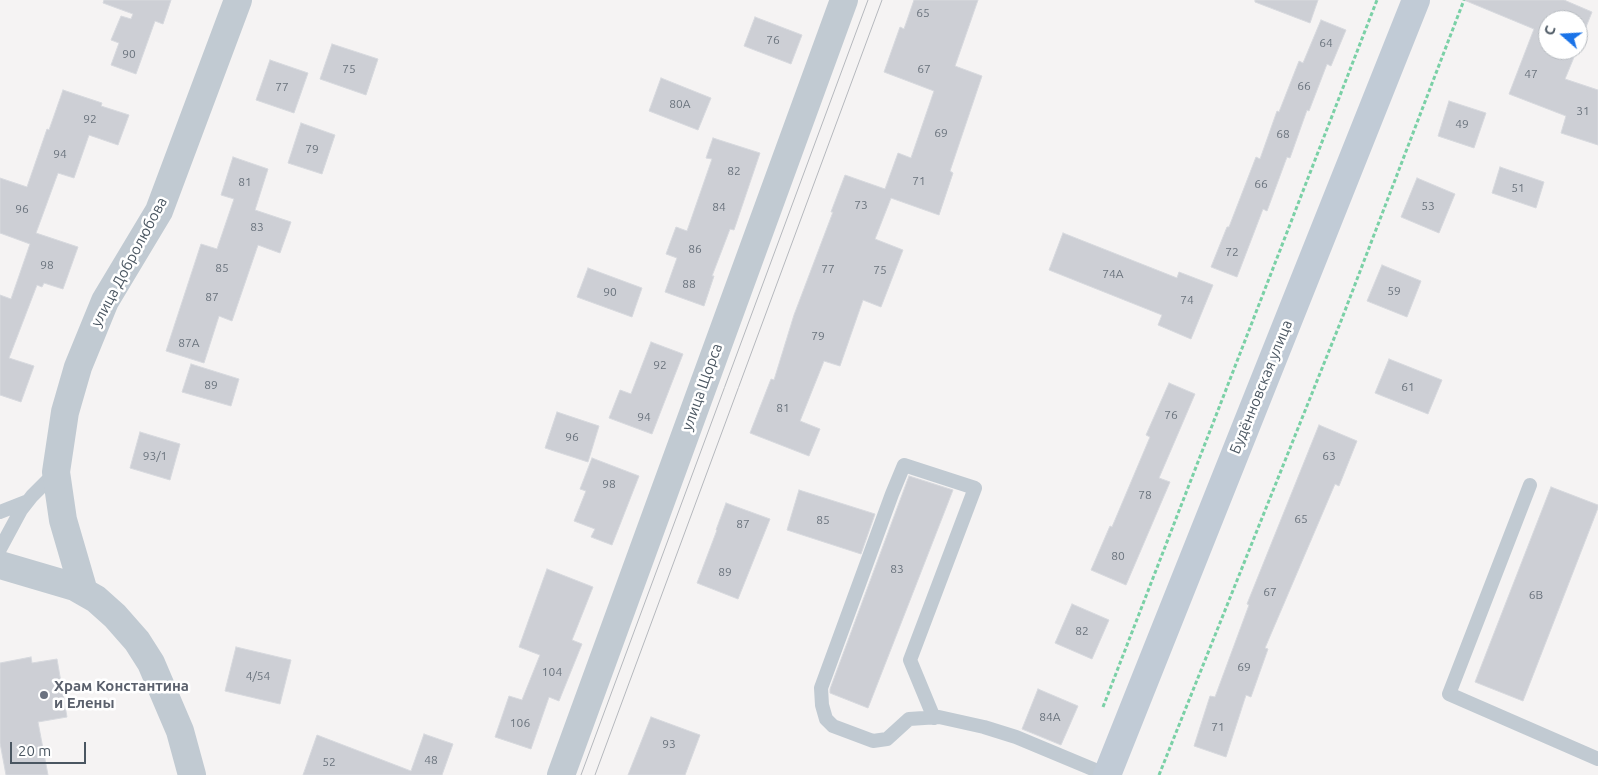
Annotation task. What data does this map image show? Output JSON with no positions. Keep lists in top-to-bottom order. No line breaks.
{"streets":{"street":["улица Добролюбова","улица Щорса","Будённовская улица"]},"places":["Храм Константина и Елены"],"house_numbers":["65","76","64","90","75","67","47","66","77","80А","31","92","49","69","68","79","94","82","71","81","66","51","73","53","84","96","83","86","72","98","85","77","75","74А","88","59","90","87","74","79","87А","92","89","61","81","76","94","96","93/1","63","98","78","65","85","87","80","83","89","67","6В","82","69","104","4/54","84А","106","71","93","48","52"],"scale_bar":"20 m","north":"left"}
